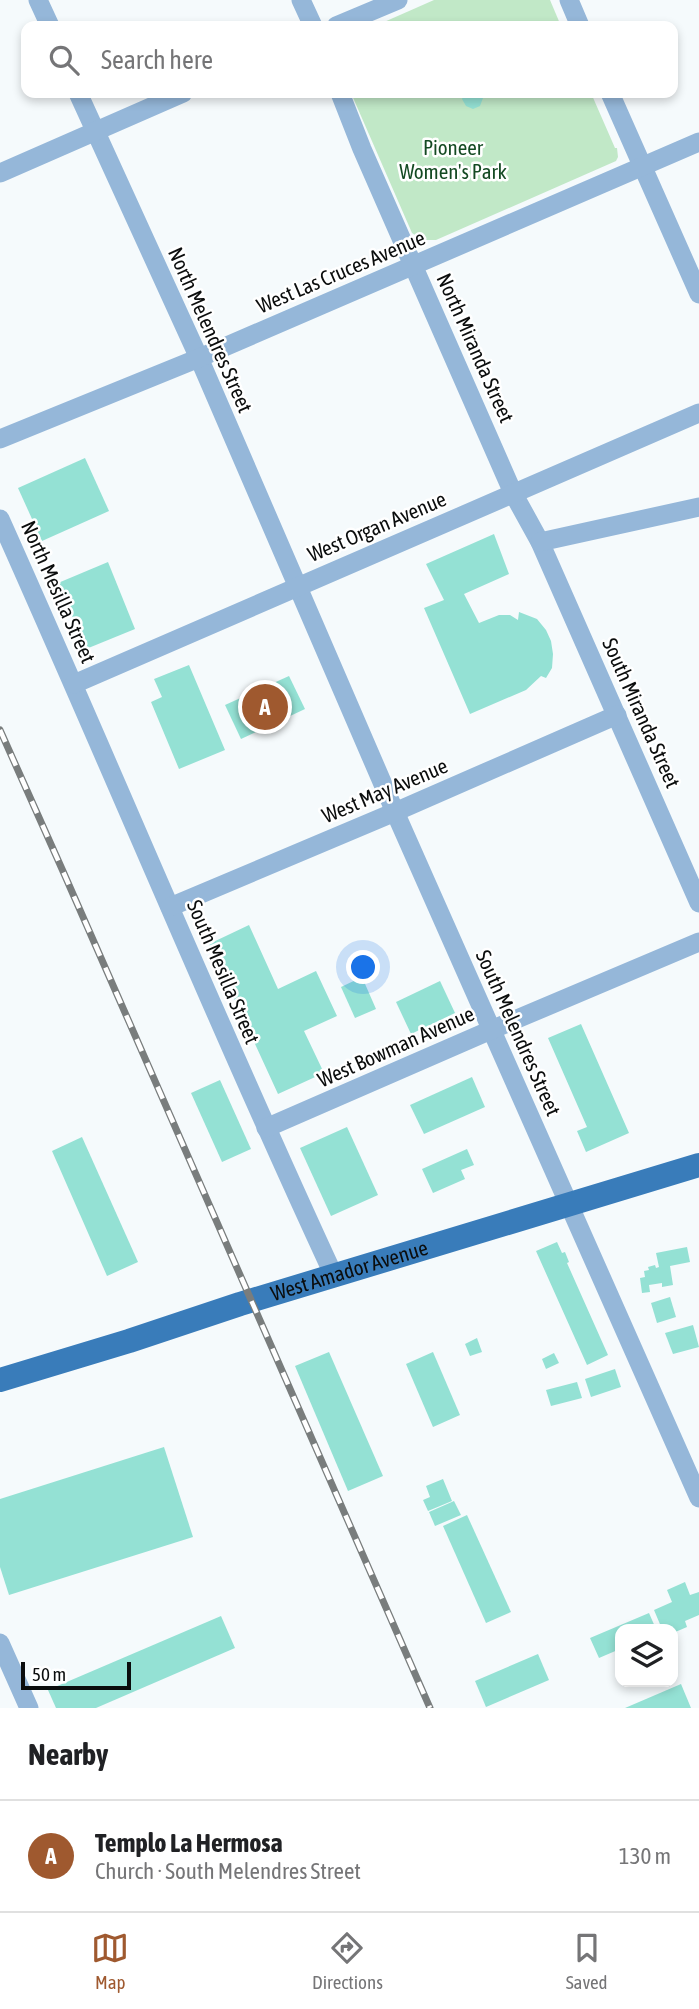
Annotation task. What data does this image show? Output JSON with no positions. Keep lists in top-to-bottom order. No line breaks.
{"streets":{"main road":["West Amador Avenue"],"street":["West Las Cruces Avenue","North Melendres Street","North Miranda Street","West Organ Avenue","North Mesilla Street","South Miranda Street","West May Avenue","South Mesilla Street","South Melendres Street","West Bowman Avenue"]},"crossings":[["West Las Cruces Avenue","North Melendres Street"],["West Las Cruces Avenue","North Miranda Street"],["North Melendres Street","West Organ Avenue"],["North Melendres Street","South Melendres Street"],["North Miranda Street","West Organ Avenue"],["North Miranda Street","South Miranda Street"],["West Organ Avenue","North Mesilla Street"],["West Organ Avenue","South Mesilla Street"],["West Organ Avenue","South Melendres Street"],["North Mesilla Street","South Mesilla Street"],["South Miranda Street","West May Avenue"],["West May Avenue","South Mesilla Street"],["West May Avenue","South Melendres Street"],["South Mesilla Street","West Bowman Avenue"],["South Mesilla Street","West Amador Avenue"],["South Melendres Street","West Bowman Avenue"],["South Melendres Street","West Amador Avenue"]],"parks":["Pioneer Women's Park"],"scale_bar":"50 m","page":{"search":"Search here","pins":"A","scale":"50 m","heading":"Nearby","list":[{"mark":"A","name":"Templo La Hermosa","note":"Church · South Melendres Street","value":"130 m"}],"nav":["Map","Directions","Saved"]}}
